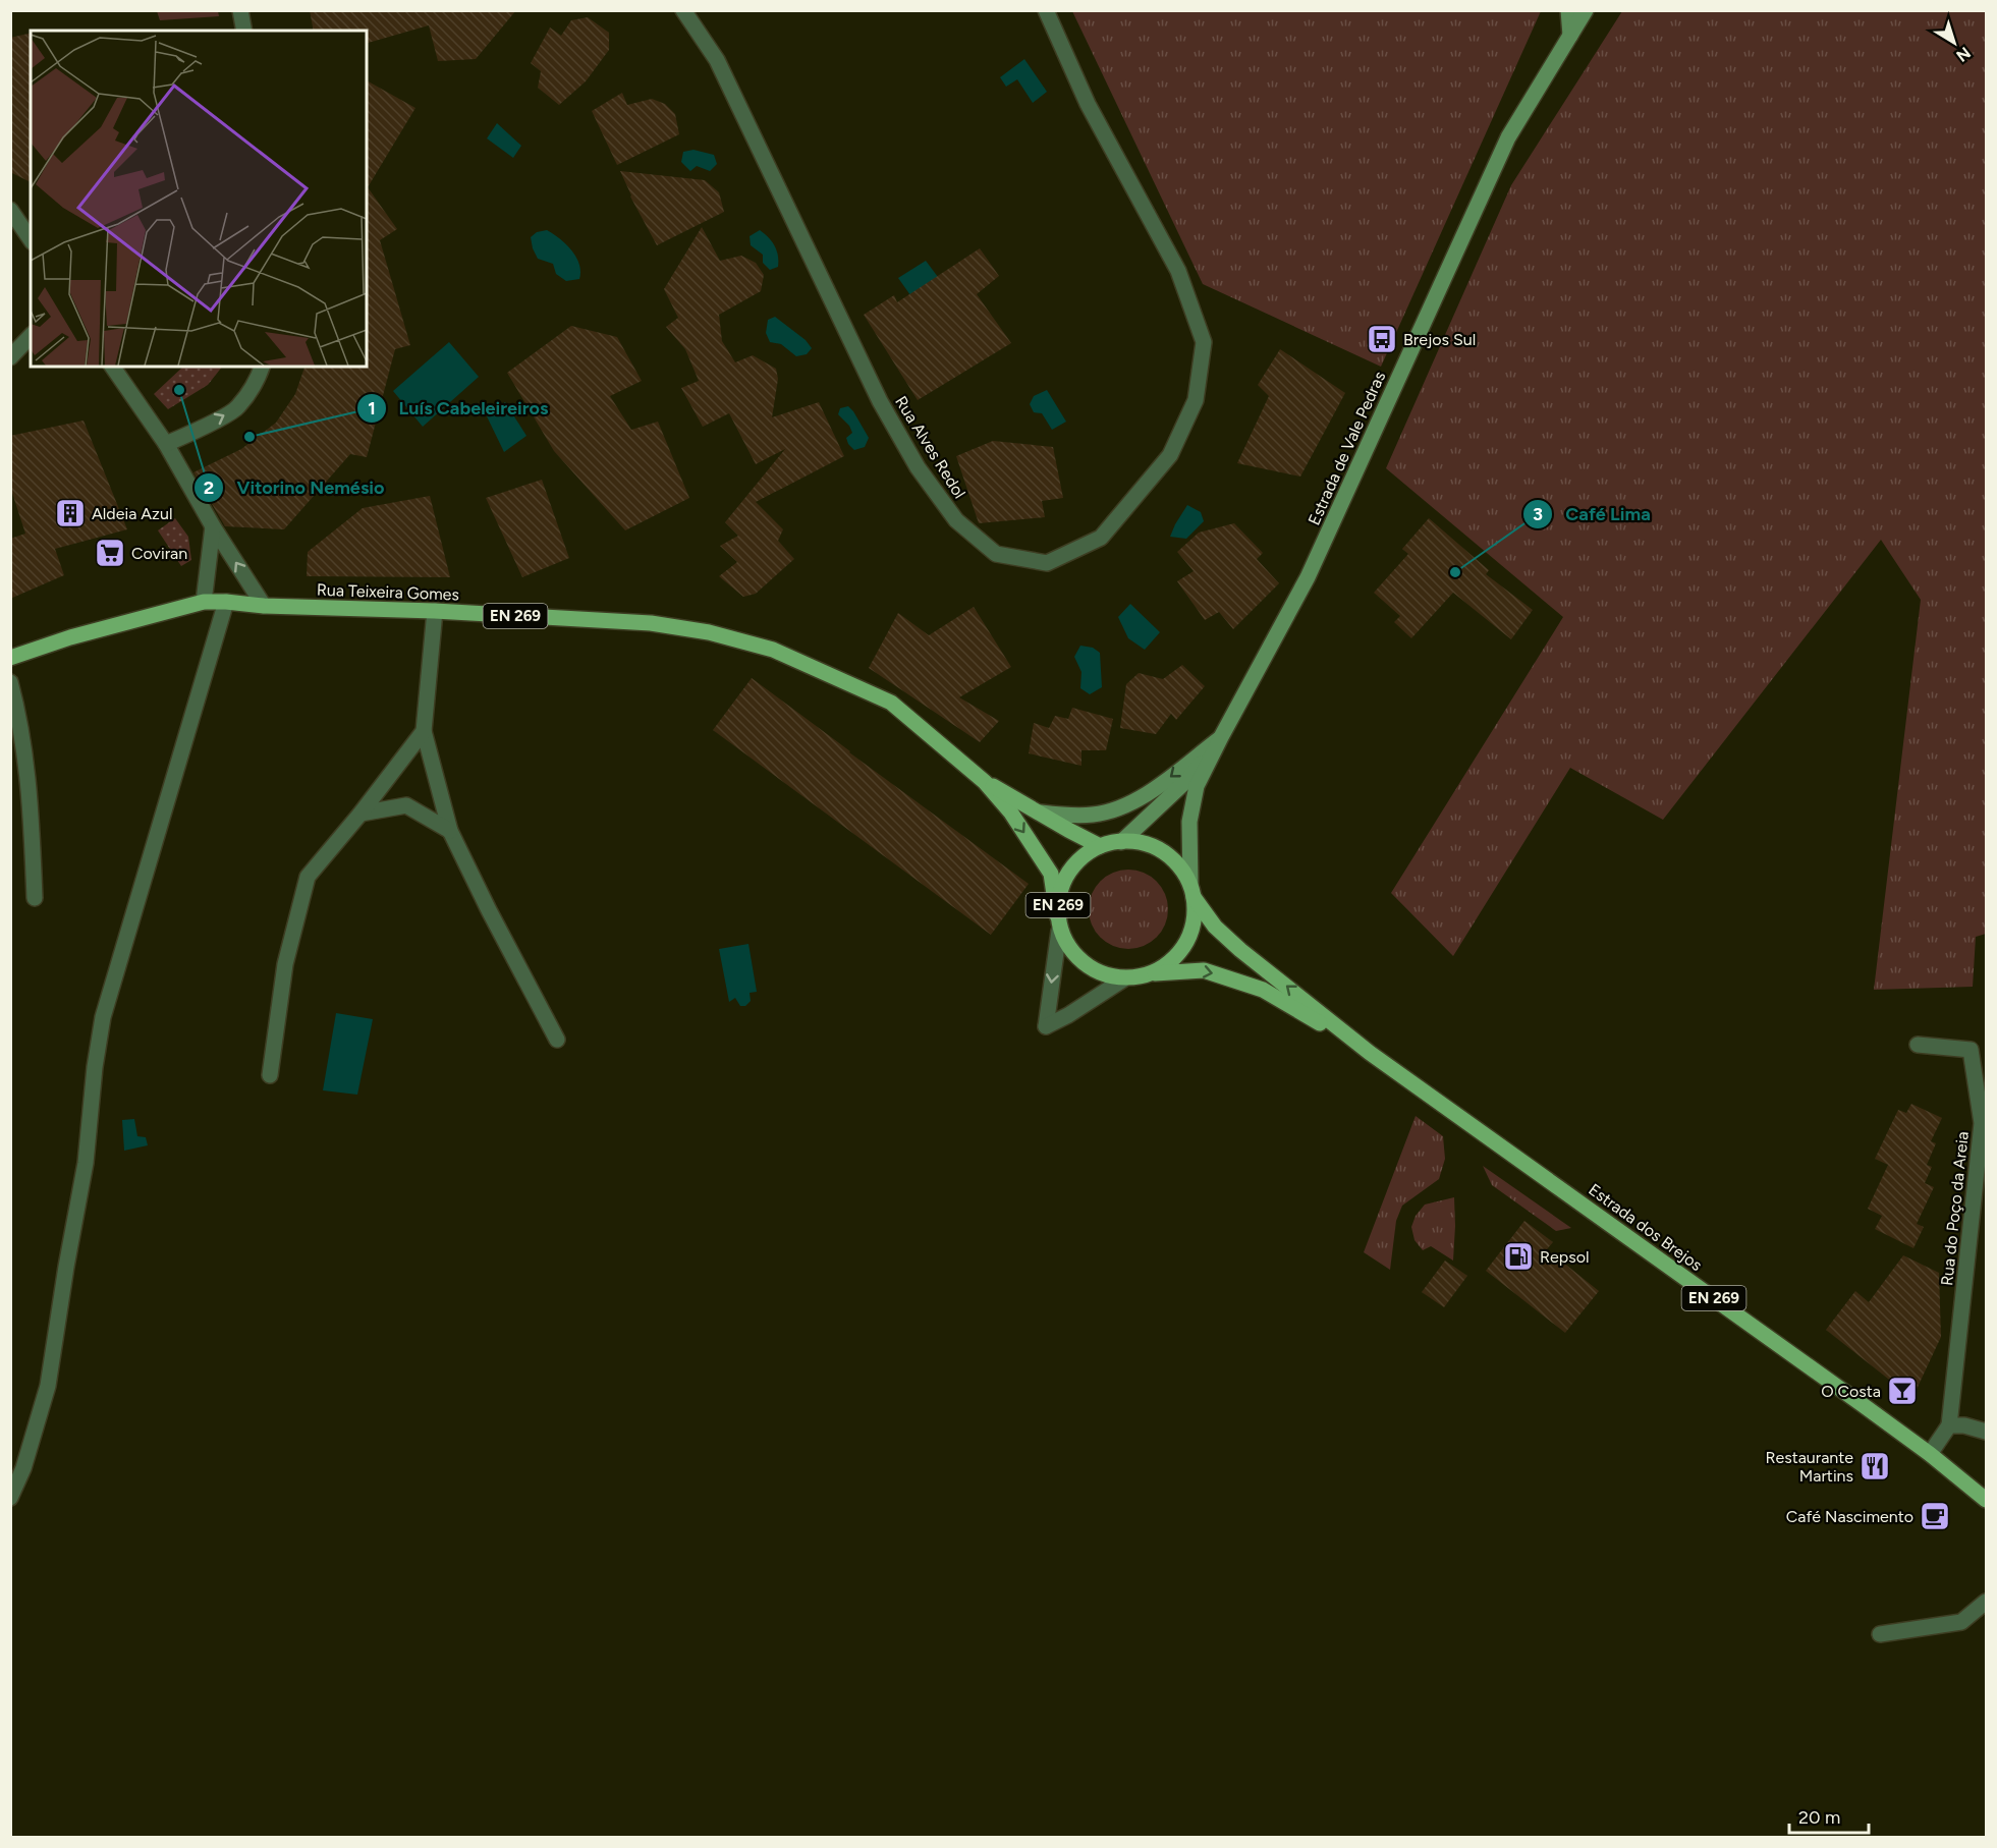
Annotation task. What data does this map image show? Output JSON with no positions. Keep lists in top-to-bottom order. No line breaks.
{"streets":{"main road":["Estrada de Vale Pedras","Rua Teixeira Gomes","EN 269","Estrada dos Brejos"],"street":["Rua Alves Redol","Rua do Poço da Areia"]},"crossings":[["Estrada de Vale Pedras","Rua Teixeira Gomes"],["Estrada de Vale Pedras","EN 269"],["Estrada de Vale Pedras","Estrada dos Brejos"],["Rua Teixeira Gomes","EN 269"],["Rua Teixeira Gomes","Estrada dos Brejos"],["EN 269","Estrada dos Brejos"]],"places":{"bus stop":["Brejos Sul"],"other":["Vitorino Nemésio","Luís Cabeleireiros","Café Lima"],"building":["Aldeia Azul"],"supermarket":["Coviran"],"fuel station":["Repsol"],"bar":["O Costa"],"restaurant":["Restaurante Martins"],"cafe":["Café Nascimento"]},"scale_bar":"20 m","north":"bottom right"}
